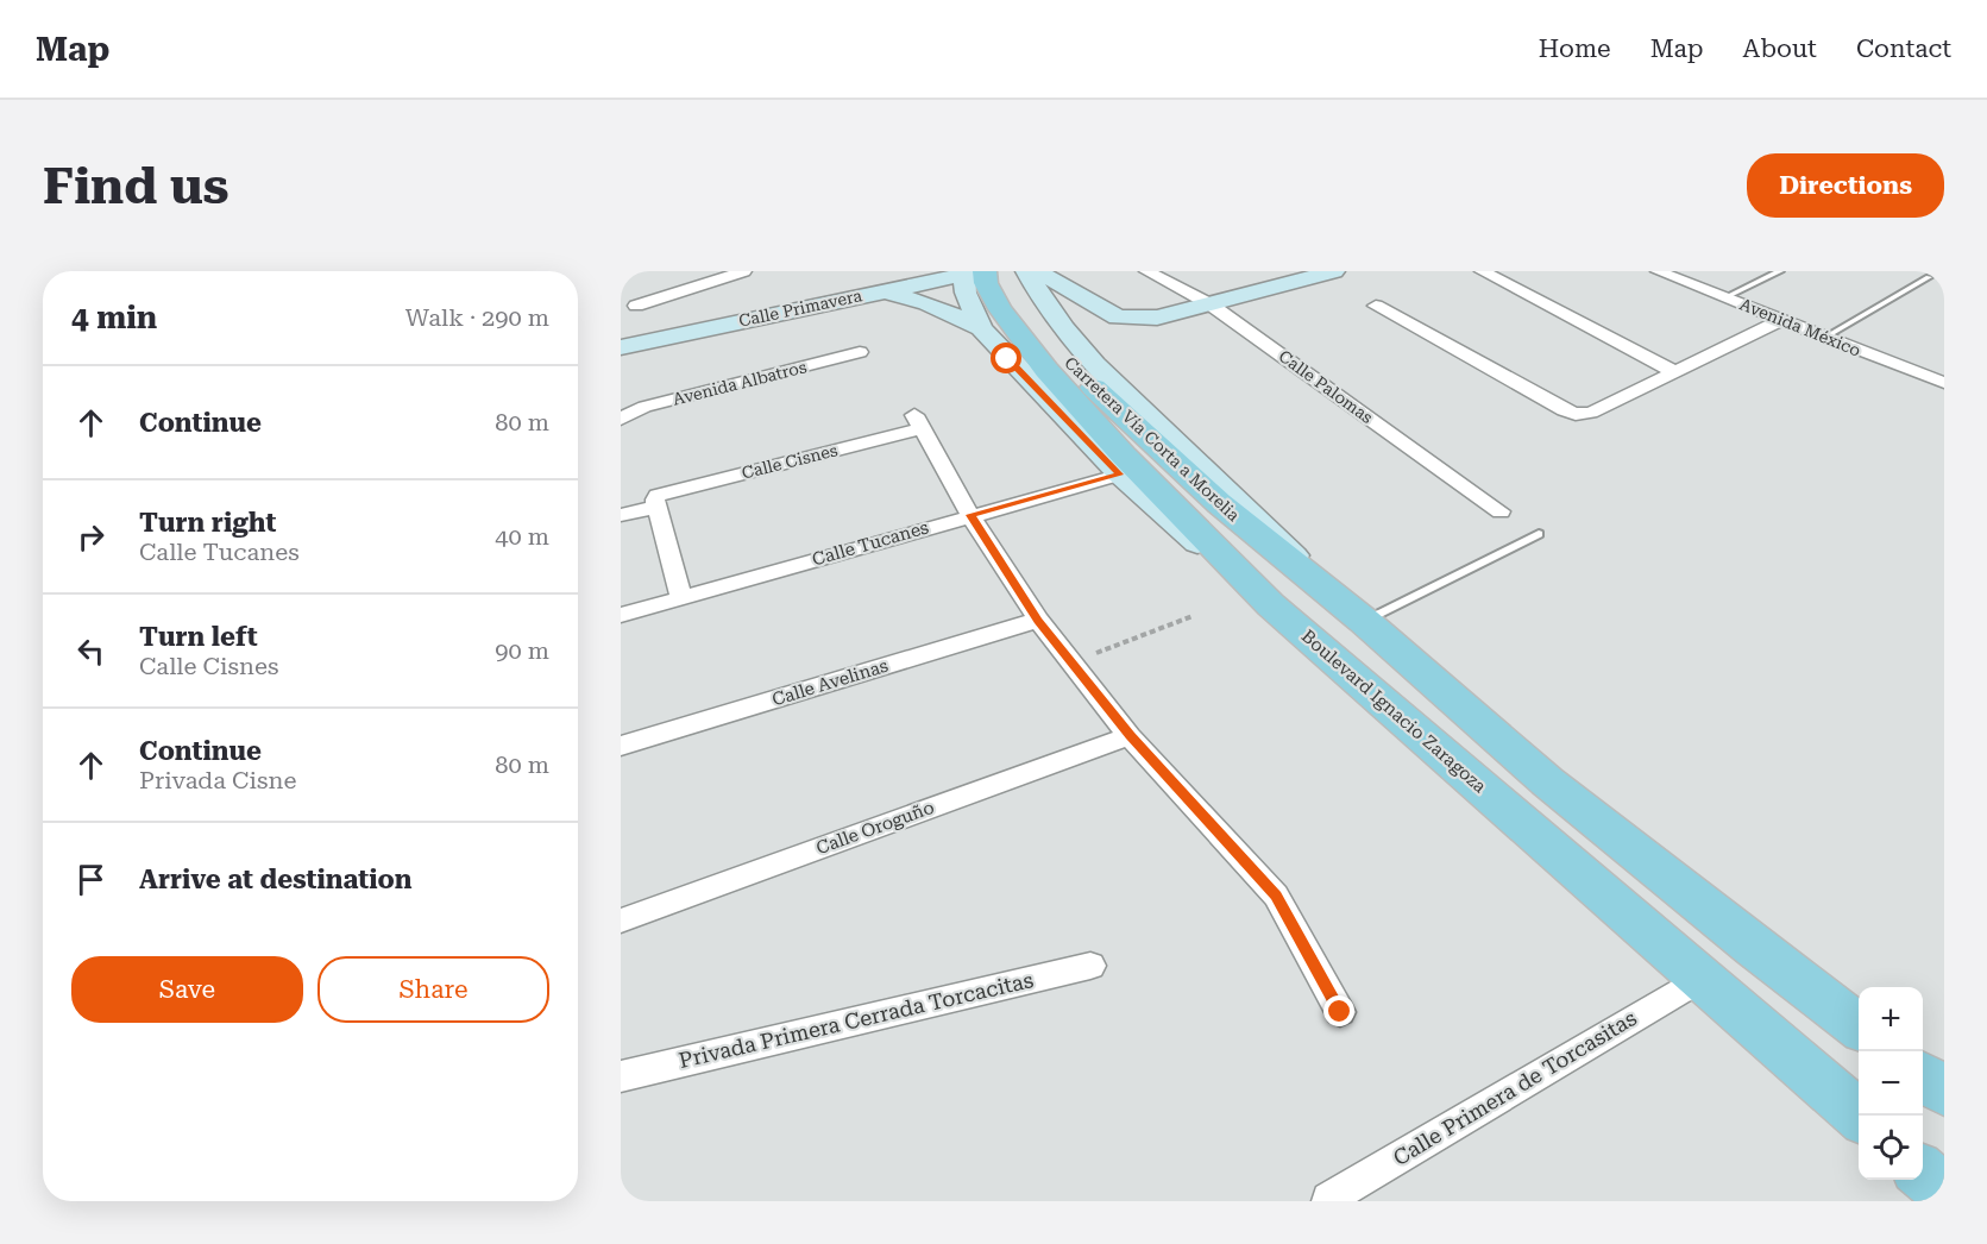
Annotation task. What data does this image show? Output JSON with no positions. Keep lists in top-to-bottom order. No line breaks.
{"streets":{"main road":["Carretera Vía Corta a Morelia","Boulevard Ignacio Zaragoza"],"street":["Calle Primavera","Avenida México","Avenida Albatros","Calle Palomas","Calle Cisnes","Calle Tucanes","Calle Avelinas","Calle Oroguño","Privada Primera Cerrada Torcacitas","Calle Primera de Torcasitas"]},"crossings":[["Calle Primavera","Carretera Vía Corta a Morelia"],["Calle Primavera","Boulevard Ignacio Zaragoza"],["Carretera Vía Corta a Morelia","Boulevard Ignacio Zaragoza"],["Calle Cisnes","Calle Tucanes"],["Calle Cisnes","Calle Avelinas"],["Calle Cisnes","Calle Oroguño"],["Calle Tucanes","Boulevard Ignacio Zaragoza"],["Boulevard Ignacio Zaragoza","Calle Primera de Torcasitas"]],"page":{"header":"Map","nav":["Home","Map","About","Contact"],"buttons":["Directions",["Save","Share"]],"title":"Find us","heading":["4 min","Walk · 290 m"],"list":[["Continue","80 m"],["Turn right","Calle Tucanes","40 m"],["Turn left","Calle Cisnes","90 m"],["Continue","Privada Cisne","80 m"],"Arrive at destination"],"map_buttons":["+","−"]}}
